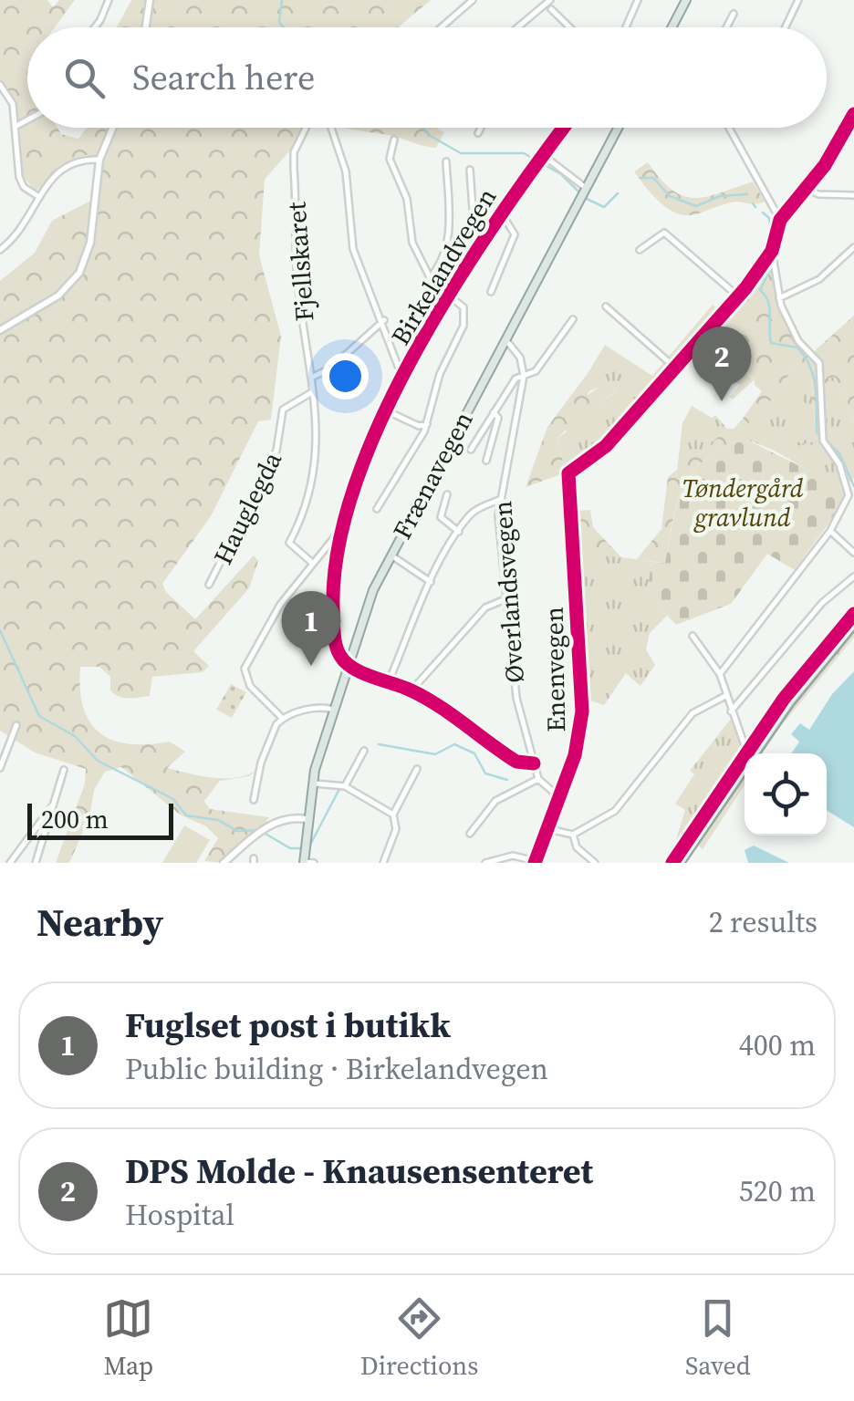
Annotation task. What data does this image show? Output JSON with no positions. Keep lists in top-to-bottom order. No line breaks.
{"streets":{"main road":["Frænavegen"],"street":["Fjellskaret","Birkelandvegen","Hauglegda","Øverlandsvegen","Enenvegen"]},"crossings":[["Fjellskaret","Hauglegda"],["Birkelandvegen","Frænavegen"]],"parks":["Tøndergård gravlund"],"scale_bar":"200 m","page":{"search":"Search here","pins":["2","1"],"scale":"200 m","heading":["Nearby","2 results"],"list":[{"mark":"1","name":"Fuglset post i butikk","note":"Public building · Birkelandvegen","value":"400 m"},{"mark":"2","name":"DPS Molde - Knausensenteret","note":"Hospital","value":"520 m"}],"nav":["Map","Directions","Saved"]}}
